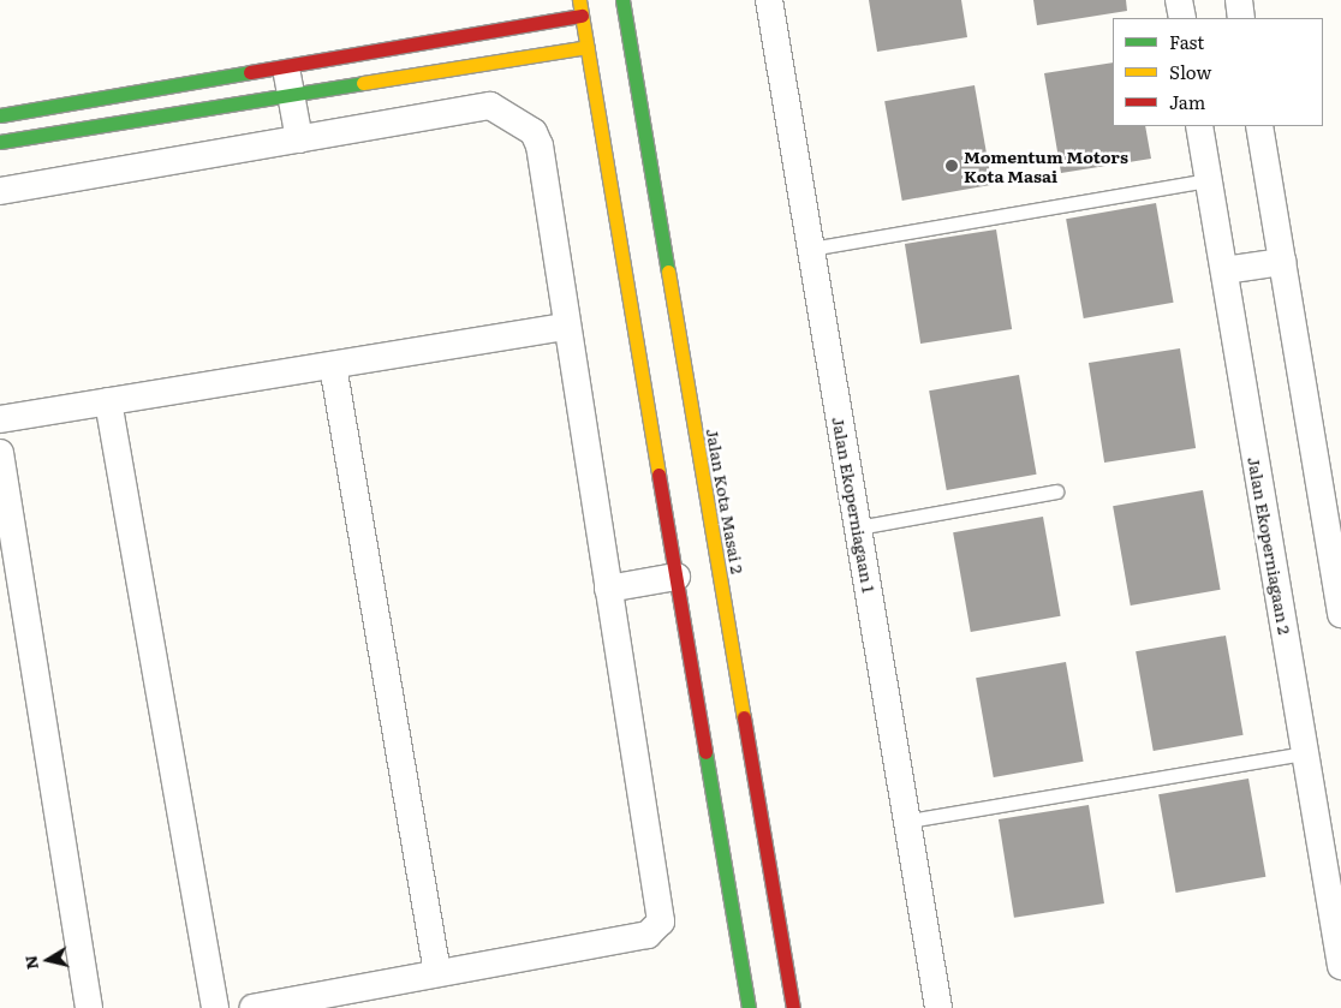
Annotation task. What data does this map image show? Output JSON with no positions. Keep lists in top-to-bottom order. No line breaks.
{"streets":{"main road":["Jalan Kota Masai 2"],"street":["Jalan Ekoperniagaan 1","Jalan Ekoperniagaan 2"]},"places":["Momentum Motors Kota Masai"],"legend":["Fast","Slow","Jam"],"north":"left"}
